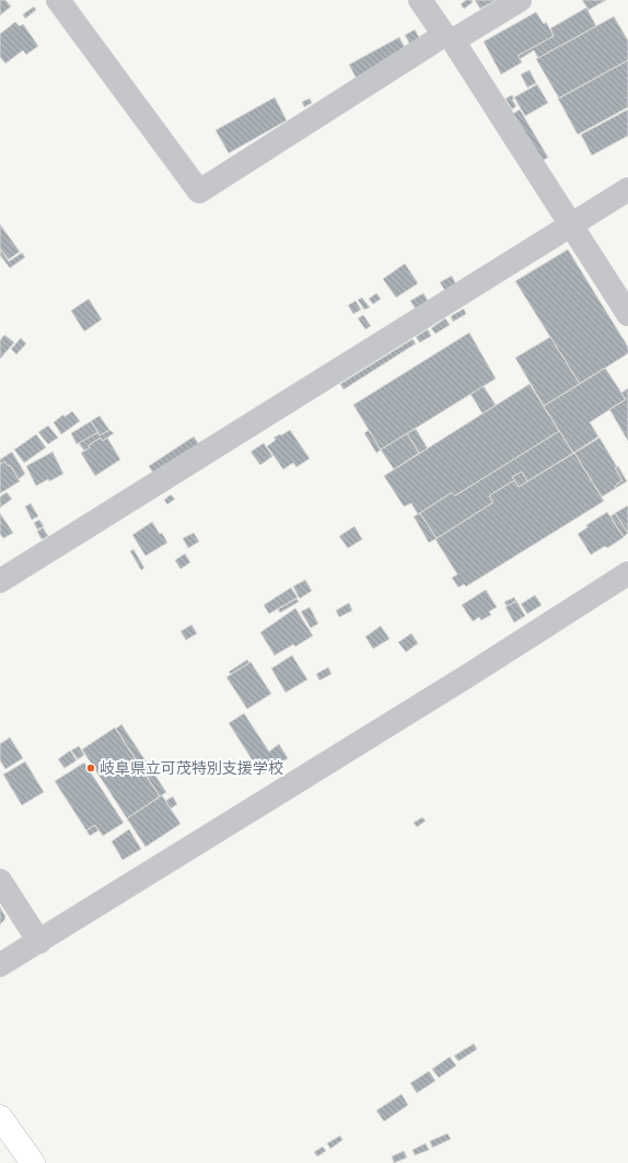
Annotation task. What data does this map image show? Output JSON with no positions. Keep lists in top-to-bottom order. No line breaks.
{"places":["岐阜県立可茂特別支援学校"]}
